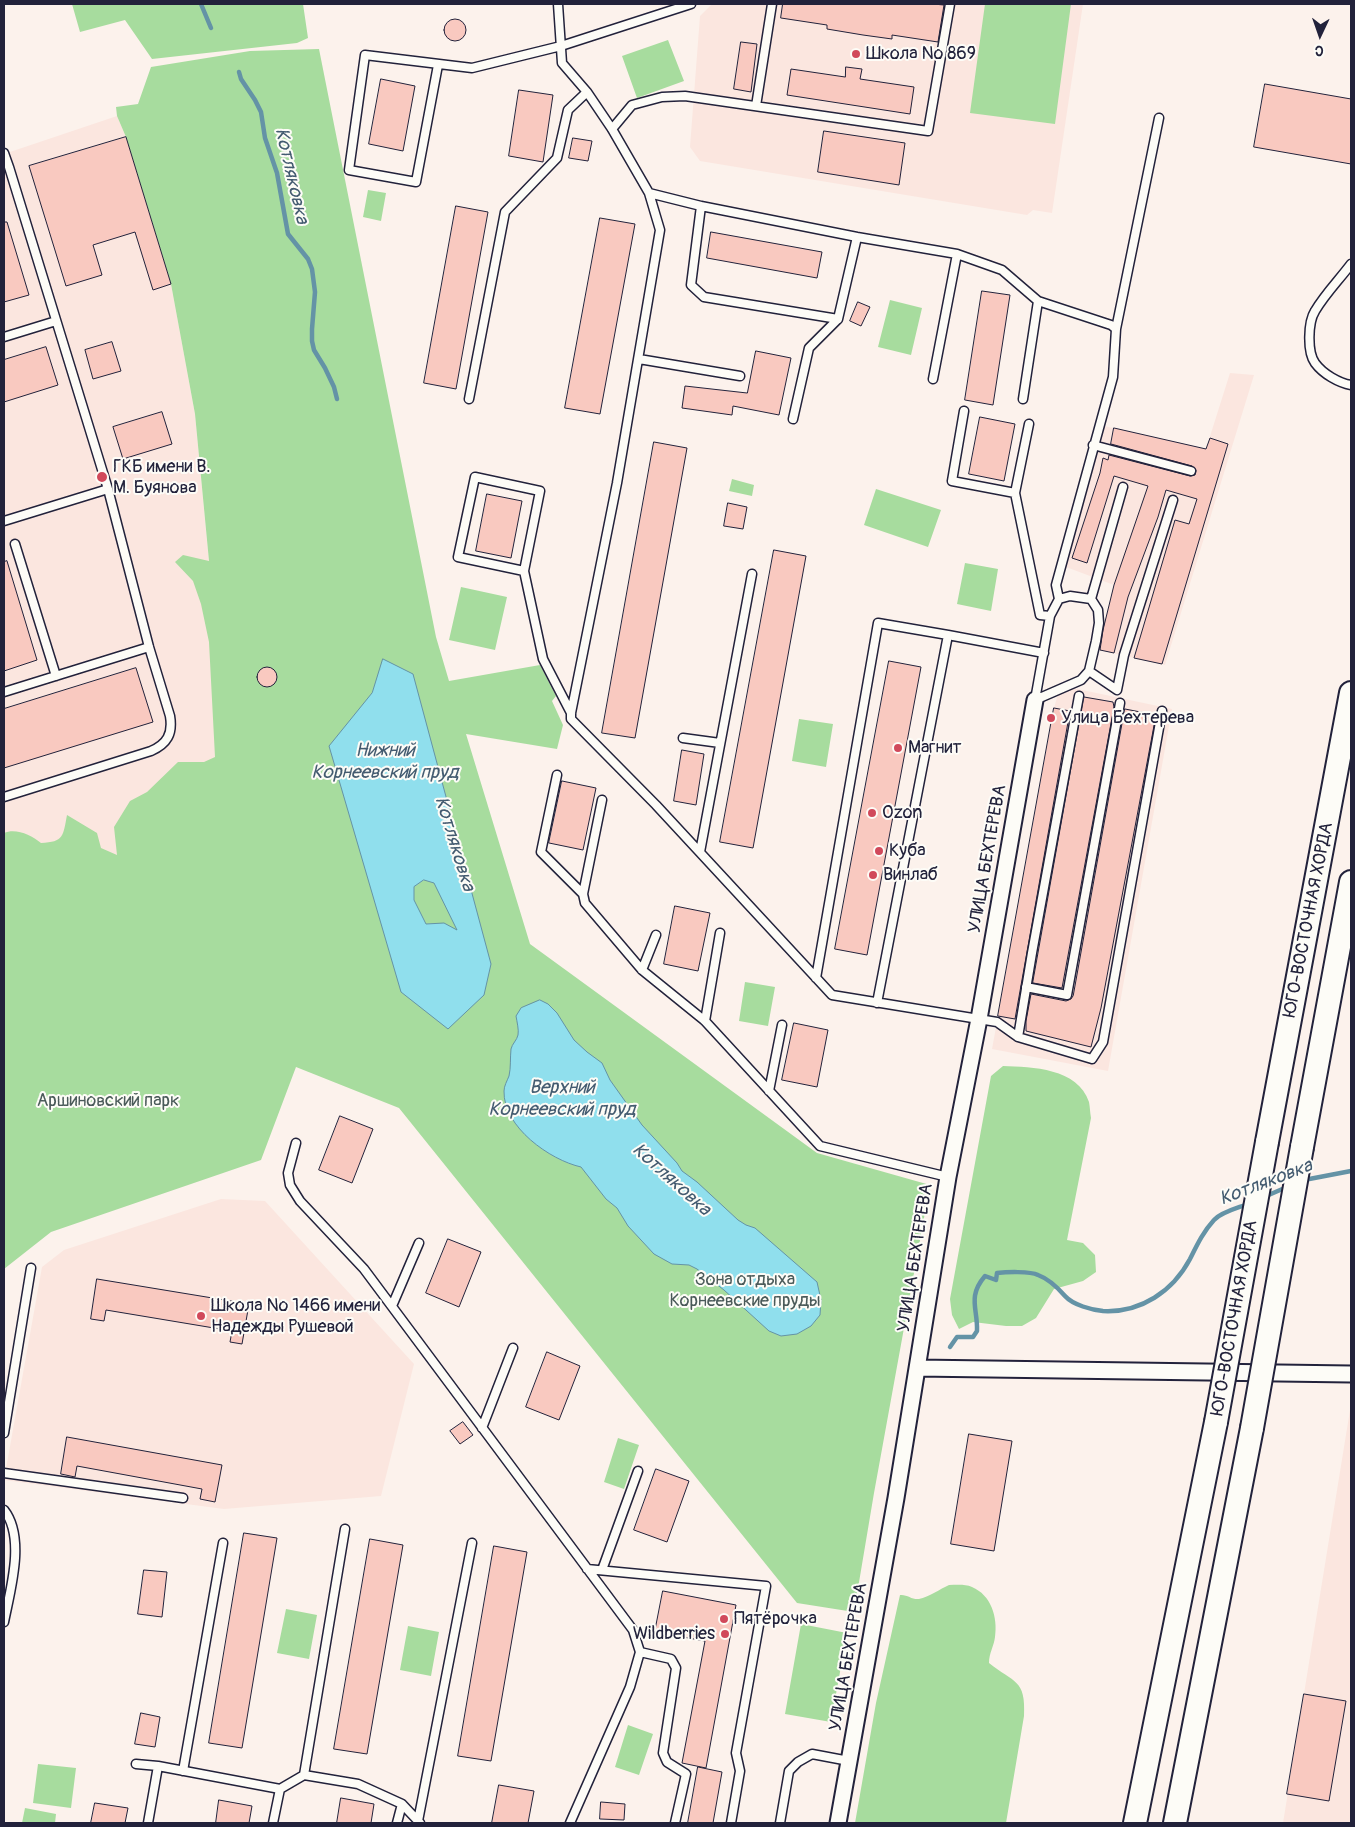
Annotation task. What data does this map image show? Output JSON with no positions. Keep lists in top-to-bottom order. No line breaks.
{"streets":{"main road":["ЮГО-ВОСТОЧНАЯ ХОРДА"],"street":["УЛИЦА БЕХТЕРЕВА"]},"water":["Котляковка","Нижний Корнеевский пруд","Верхний Корнеевский пруд"],"parks":["Аршиновский парк","Зона отдыха Корнеевские пруды"],"places":["Школа № 869","ГКБ имени В. М. Буянова","Улица Бехтерева","Магнит","Ozon","Куба","Винлаб","Школа № 1466 имени Надежды Рушевой","Пятёрочка","Wildberries"],"north":"bottom"}
